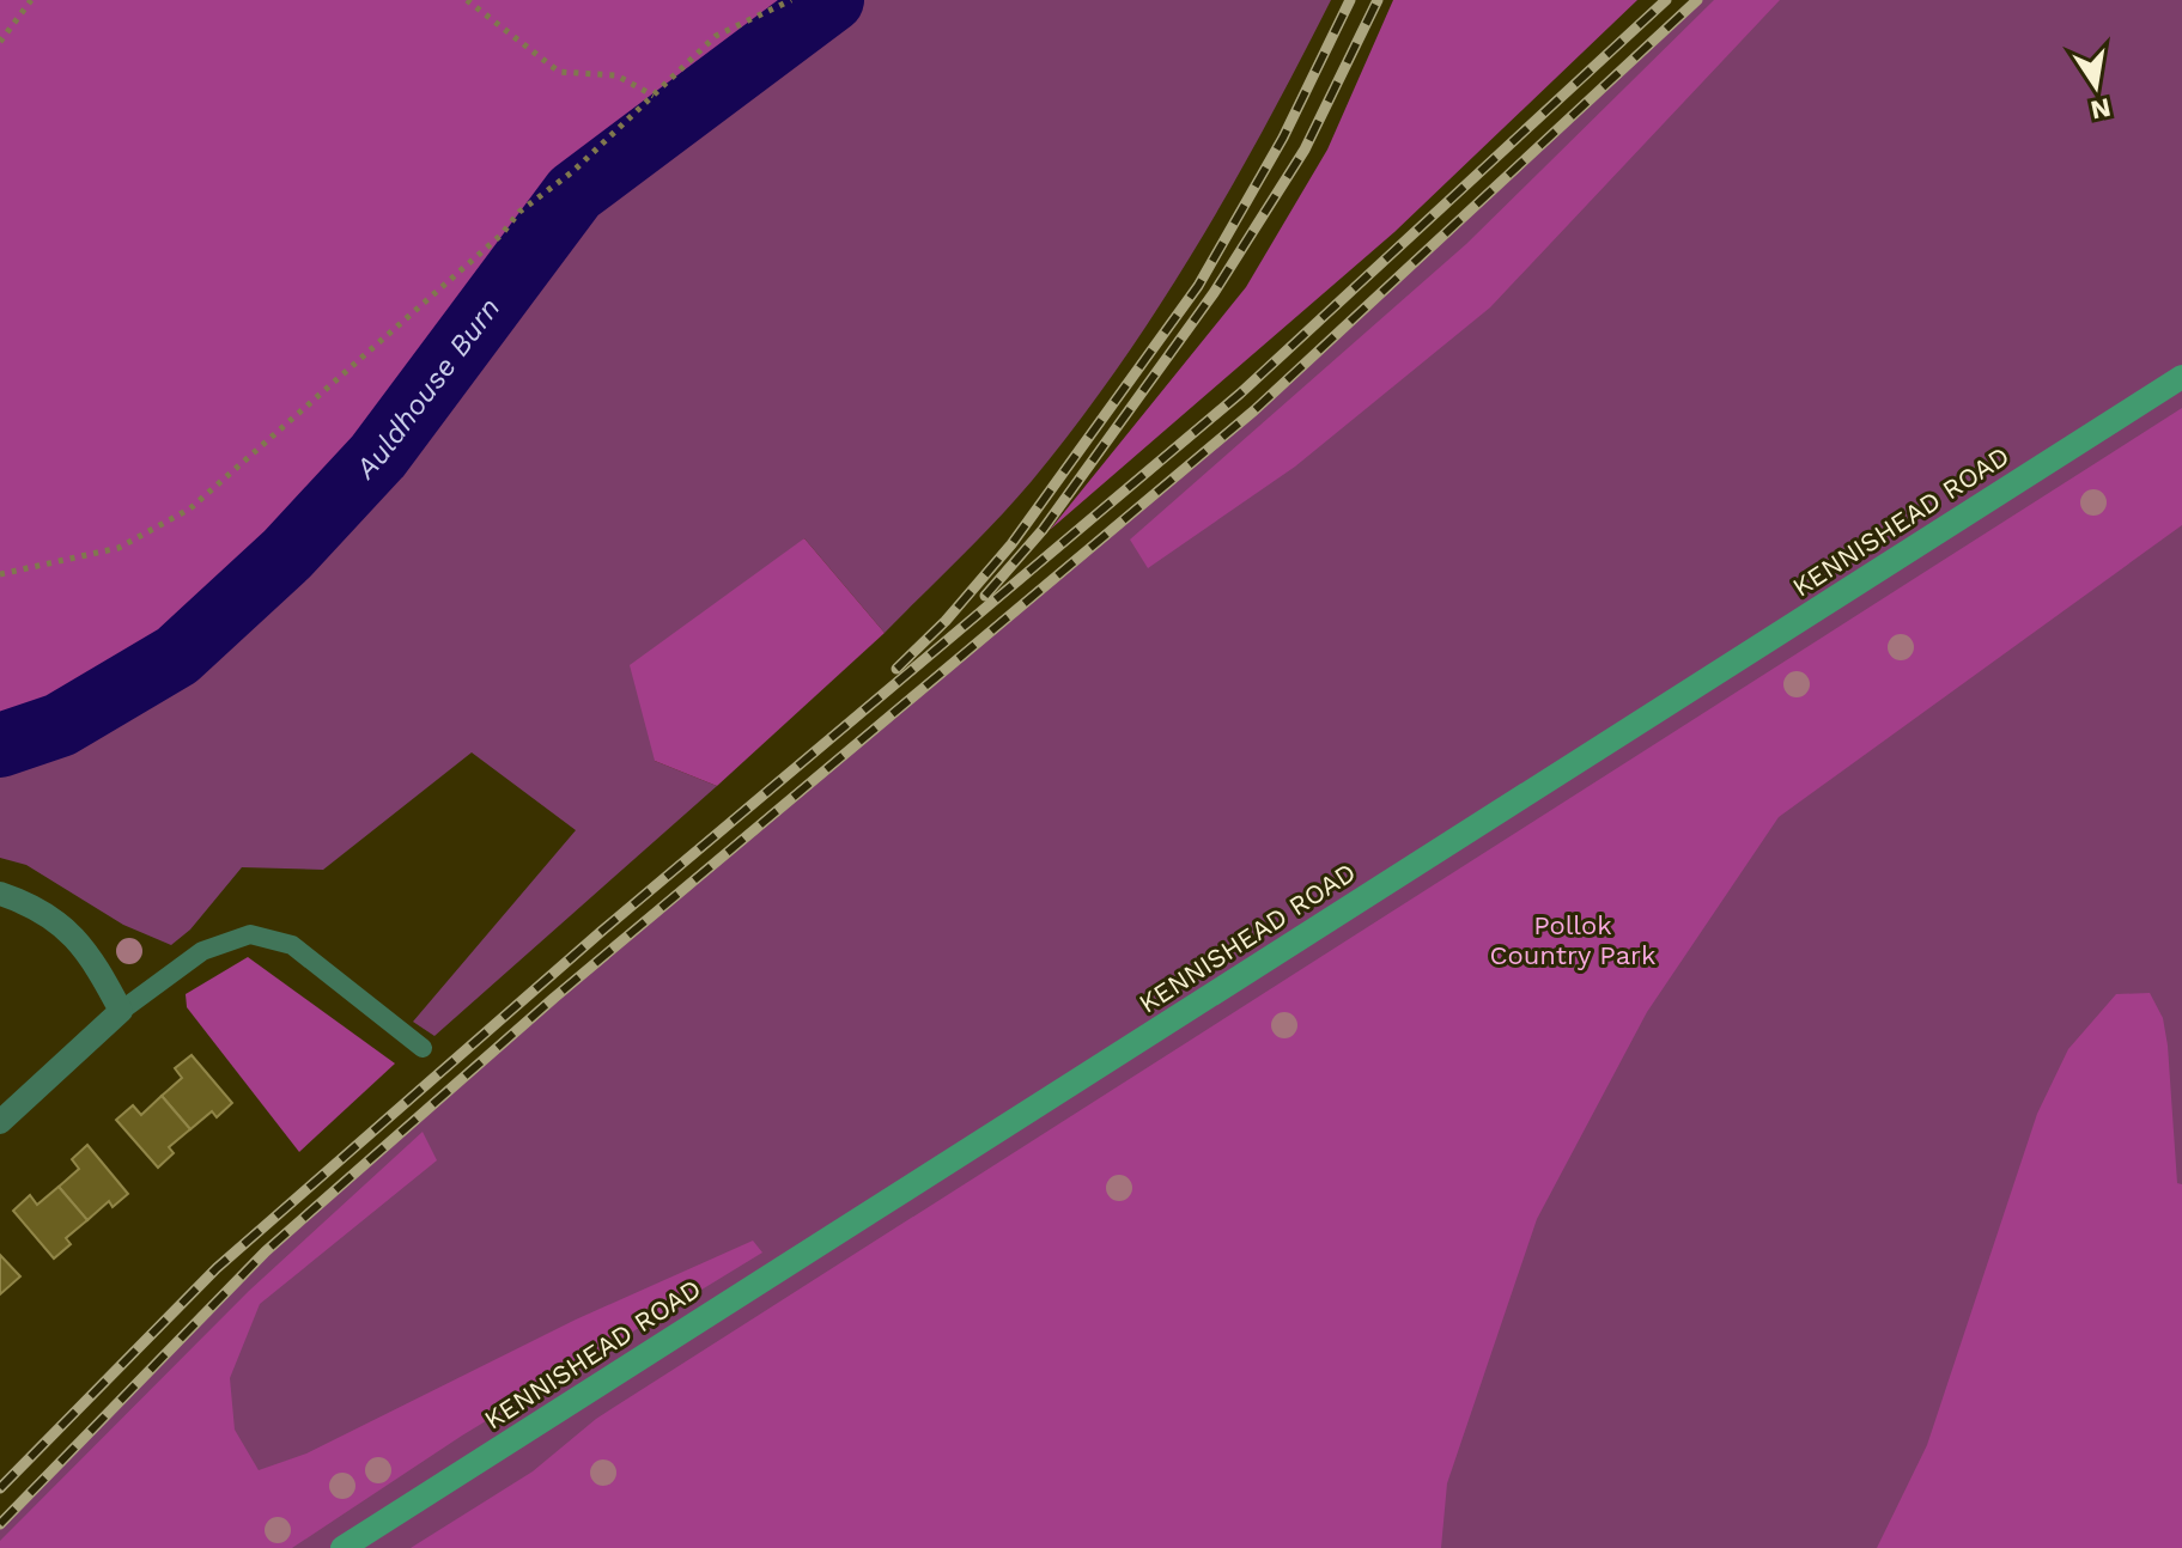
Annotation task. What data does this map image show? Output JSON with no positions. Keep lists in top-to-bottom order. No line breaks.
{"streets":{"street":["KENNISHEAD ROAD"]},"water":["Auldhouse Burn"],"parks":["Pollok Country Park"],"north":"bottom"}
